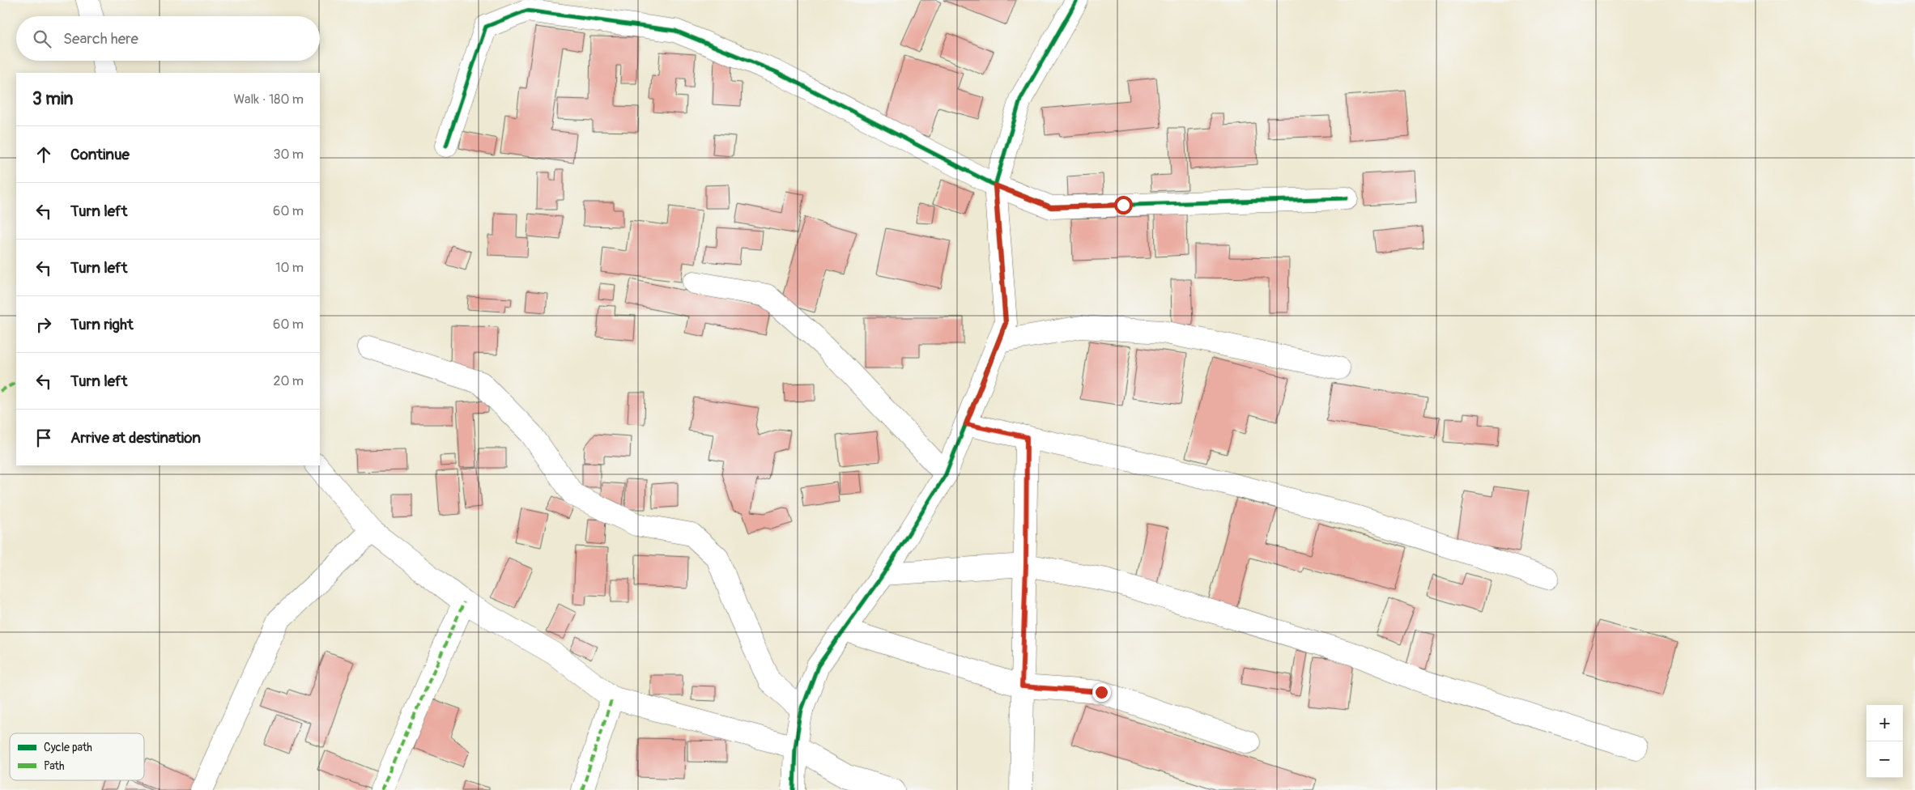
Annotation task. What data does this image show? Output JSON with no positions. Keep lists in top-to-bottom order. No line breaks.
{"legend":["Cycle path","Path"],"page":{"search":"Search here","heading":["3 min","Walk · 180 m"],"list":[["Continue","30 m"],["Turn left","60 m"],["Turn left","10 m"],["Turn right","60 m"],["Turn left","20 m"],"Arrive at destination"],"map_buttons":["+","−"]}}
